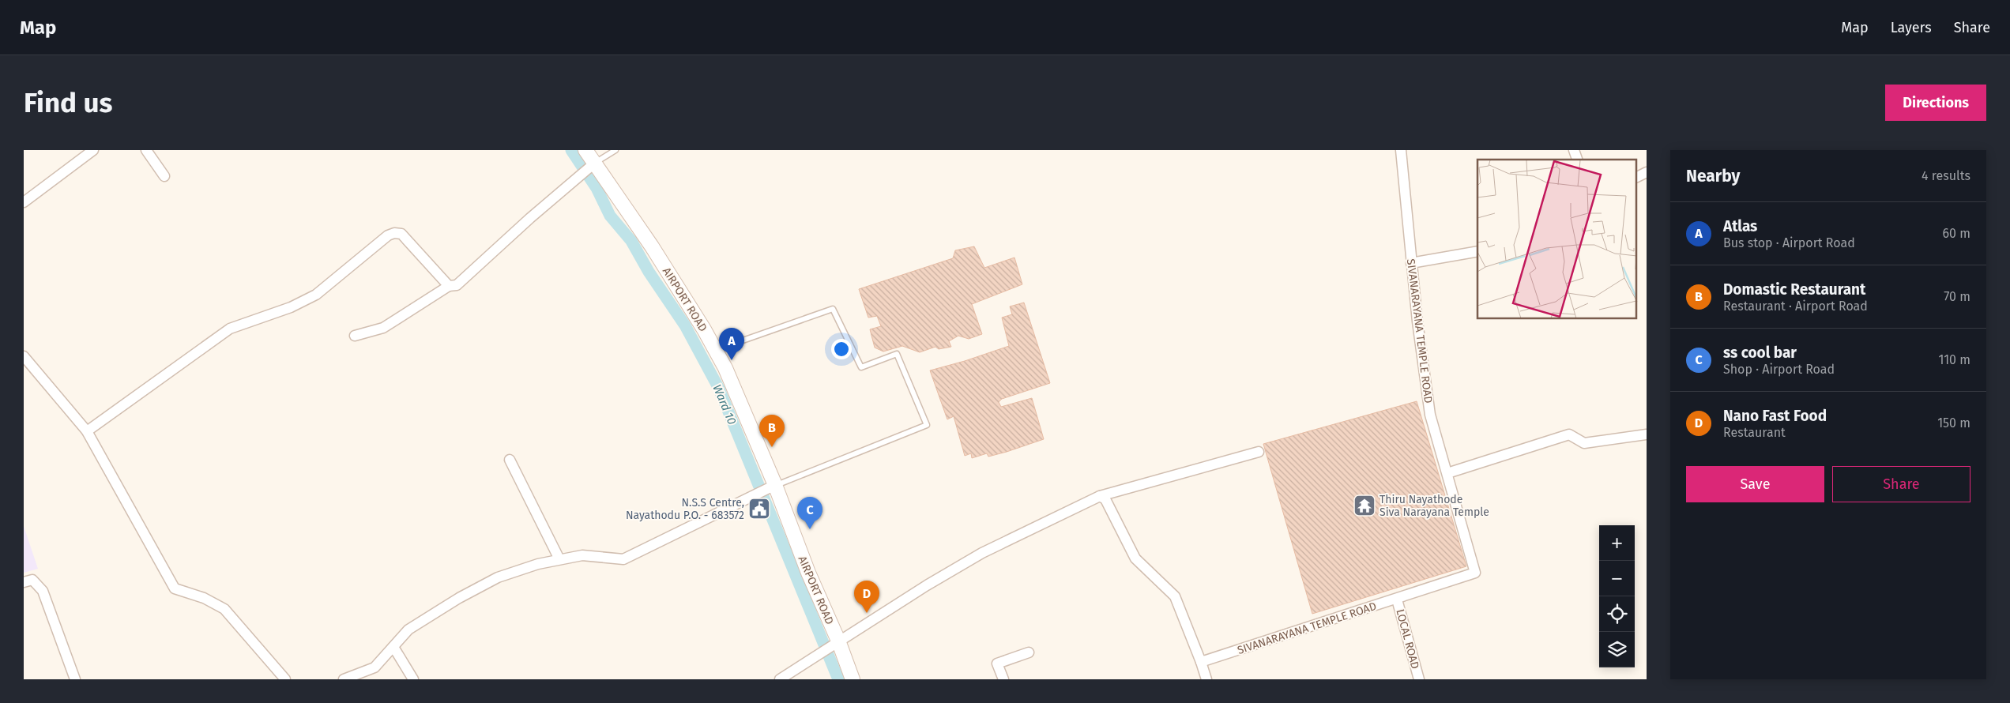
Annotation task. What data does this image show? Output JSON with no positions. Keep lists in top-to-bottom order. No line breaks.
{"streets":{"main road":["AIRPORT ROAD"],"street":["SIVANARAYANA TEMPLE ROAD","LOCAL ROAD"]},"crossings":[["SIVANARAYANA TEMPLE ROAD","LOCAL ROAD"]],"water":["Ward 10"],"places":{"temple":["Thiru Nayathode Siva Narayana Temple"],"public building":["N.S.S Centre, Nayathodu P.O. - 683572"]},"page":{"header":"Map","nav":["Map","Layers","Share"],"buttons":["Directions",["Save","Share"]],"title":"Find us","heading":["Nearby","4 results"],"list":[{"mark":"A","name":"Atlas","note":"Bus stop · Airport Road","value":"60 m"},{"mark":"B","name":"Domastic Restaurant","note":"Restaurant · Airport Road","value":"70 m"},{"mark":"C","name":"ss cool bar","note":"Shop · Airport Road","value":"110 m"},{"mark":"D","name":"Nano Fast Food","note":"Restaurant","value":"150 m"}],"pins":["A","B","C","D"],"map_buttons":["+","−"]}}
